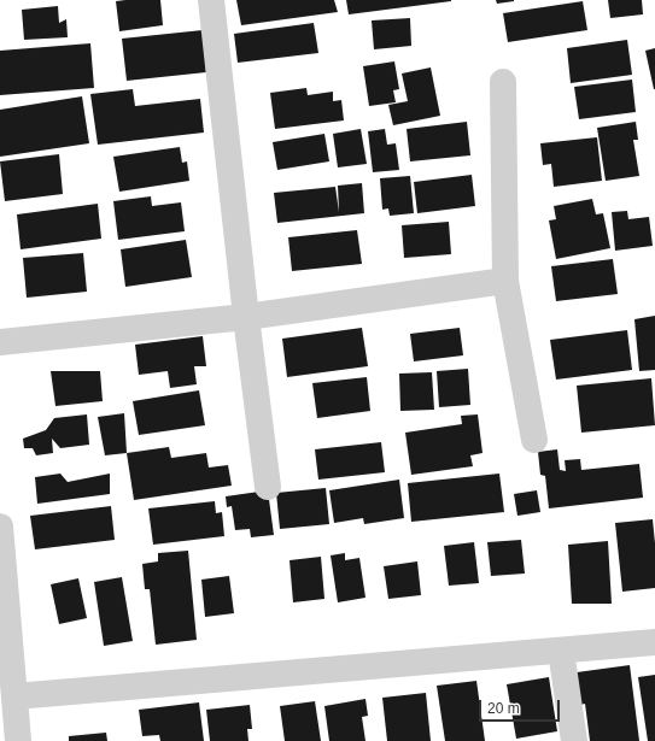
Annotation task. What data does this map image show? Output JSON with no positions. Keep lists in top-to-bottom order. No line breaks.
{"scale_bar":"20 m"}
